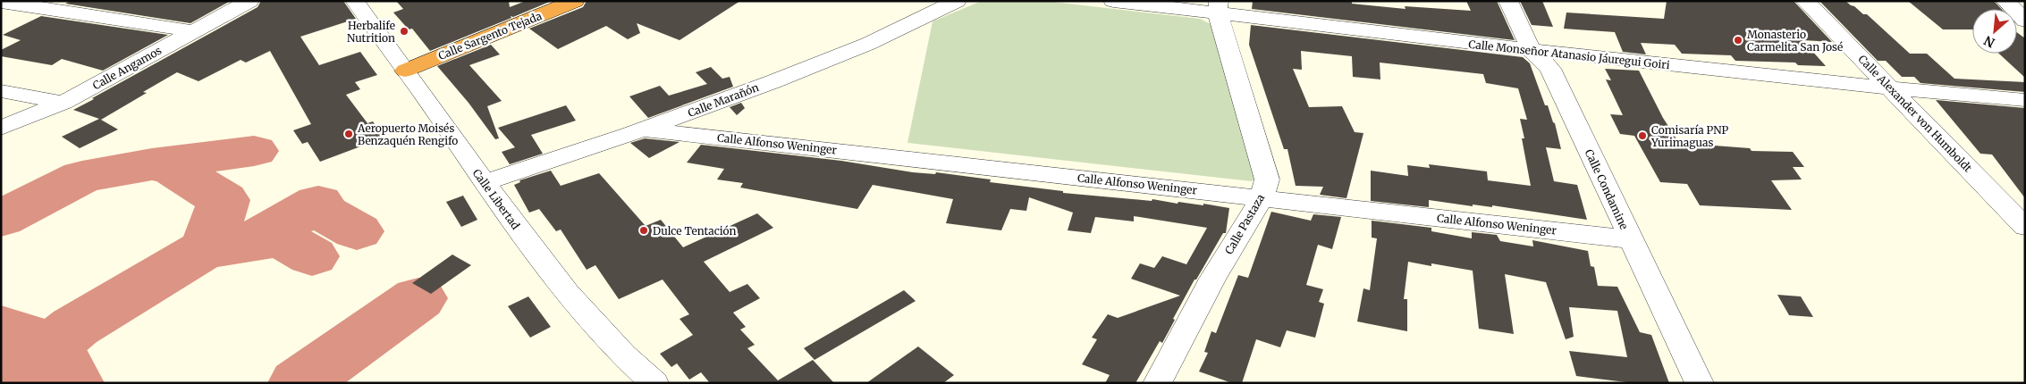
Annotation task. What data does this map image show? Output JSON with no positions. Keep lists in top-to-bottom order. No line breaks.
{"streets":{"highway":["Calle Sargento Tejada"],"street":["Calle Monseñor Atanasio Jáuregui Goiri","Calle Angamos","Calle Marañón","Calle Alexander von Humboldt","Calle Alfonso Weninger","Calle Condamine","Calle Libertad","Calle Pastaza"]},"crossings":[["Calle Sargento Tejada","Calle Libertad"],["Calle Monseñor Atanasio Jáuregui Goiri","Calle Alexander von Humboldt"],["Calle Monseñor Atanasio Jáuregui Goiri","Calle Condamine"],["Calle Monseñor Atanasio Jáuregui Goiri","Calle Pastaza"],["Calle Marañón","Calle Alfonso Weninger"],["Calle Marañón","Calle Libertad"],["Calle Alfonso Weninger","Calle Condamine"],["Calle Alfonso Weninger","Calle Pastaza"]],"places":["Herbalife Nutrition","Monasterio Carmelita San José","Aeropuerto Moisés Benzaquén Rengifo","Comisaría PNP Yurimaguas","Dulce Tentación"],"north":"bottom left"}
